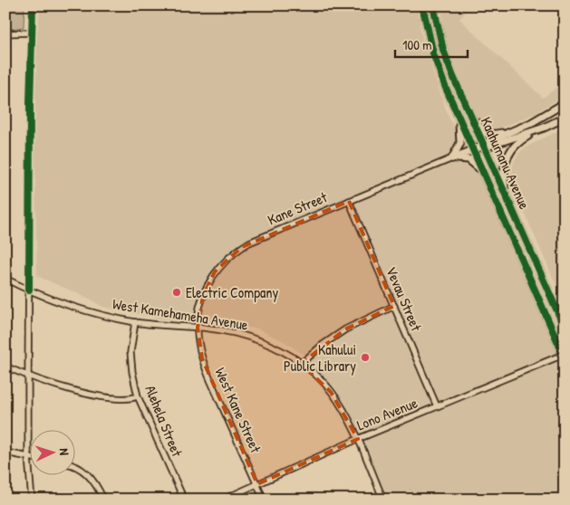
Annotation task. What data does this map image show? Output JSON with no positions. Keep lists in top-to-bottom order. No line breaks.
{"streets":{"main road":["Kaahumanu Avenue"],"street":["Kane Street","Vevau Street","West Kamehameha Avenue","West Kane Street","Lono Avenue","Alehela Street"]},"crossings":[["Kaahumanu Avenue","Lono Avenue"],["Kane Street","Vevau Street"],["Kane Street","West Kamehameha Avenue"],["Kane Street","West Kane Street"],["Vevau Street","Lono Avenue"],["West Kamehameha Avenue","West Kane Street"],["West Kamehameha Avenue","Lono Avenue"],["West Kamehameha Avenue","Alehela Street"],["West Kane Street","Lono Avenue"]],"places":["Electric Company","Kahului Public Library"],"scale_bar":"100 m","north":"right"}
